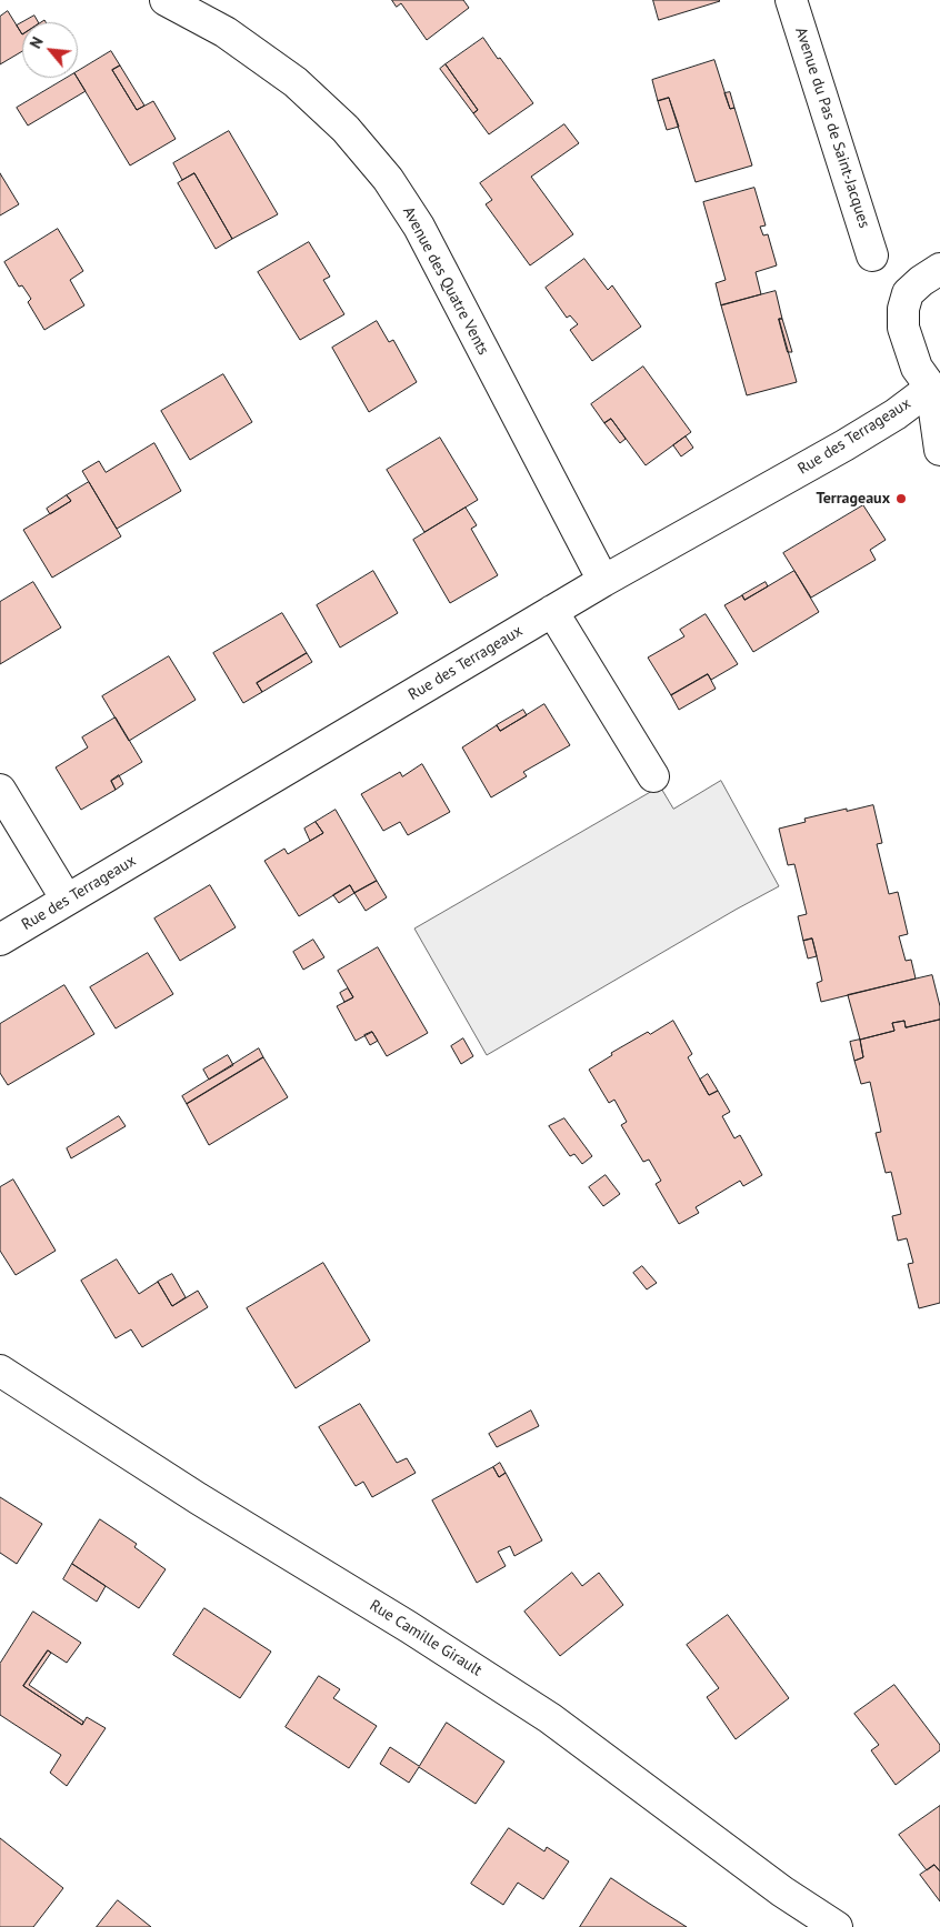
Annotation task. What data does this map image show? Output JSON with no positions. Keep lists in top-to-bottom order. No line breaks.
{"streets":{"street":["Avenue du Pas de Saint-Jacques","Avenue des Quatre Vents","Rue des Terrageaux","Rue Camille Girault"]},"crossings":[["Avenue des Quatre Vents","Rue des Terrageaux"]],"places":["Terrageaux"],"north":"top left"}
